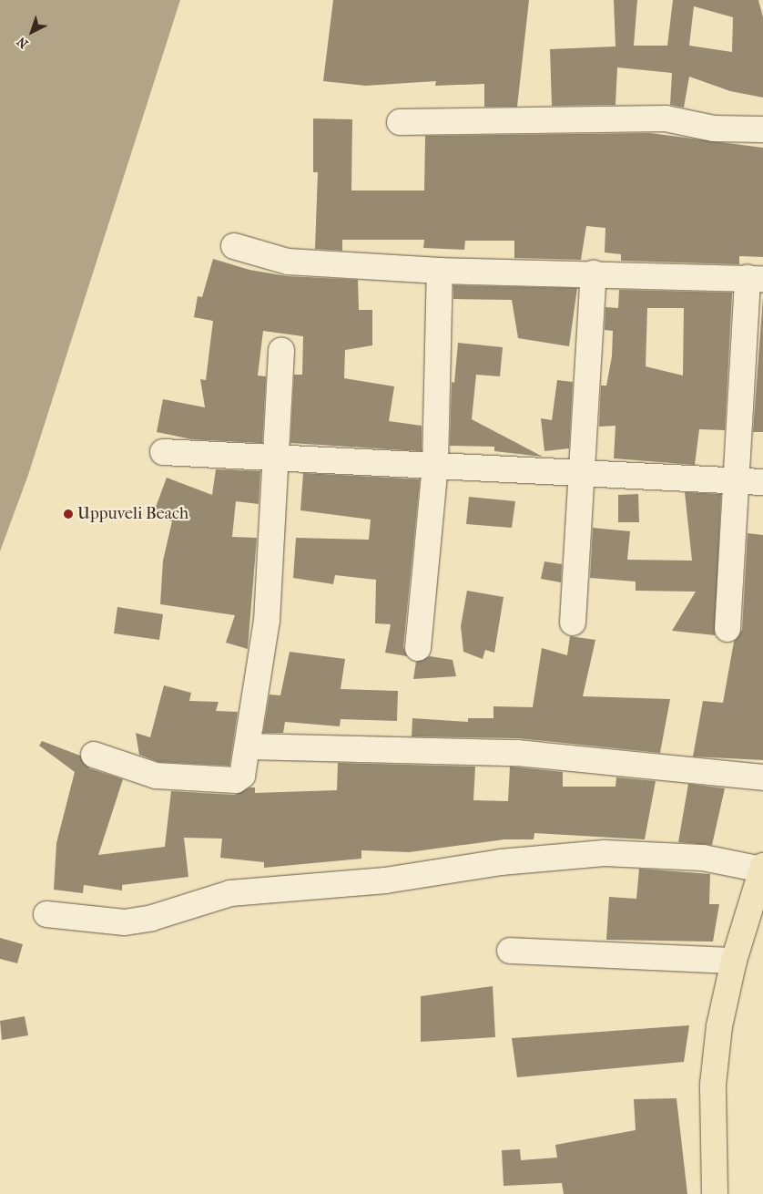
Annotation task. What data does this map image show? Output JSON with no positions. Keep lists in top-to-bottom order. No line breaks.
{"places":["Uppuveli Beach"],"north":"bottom left"}
